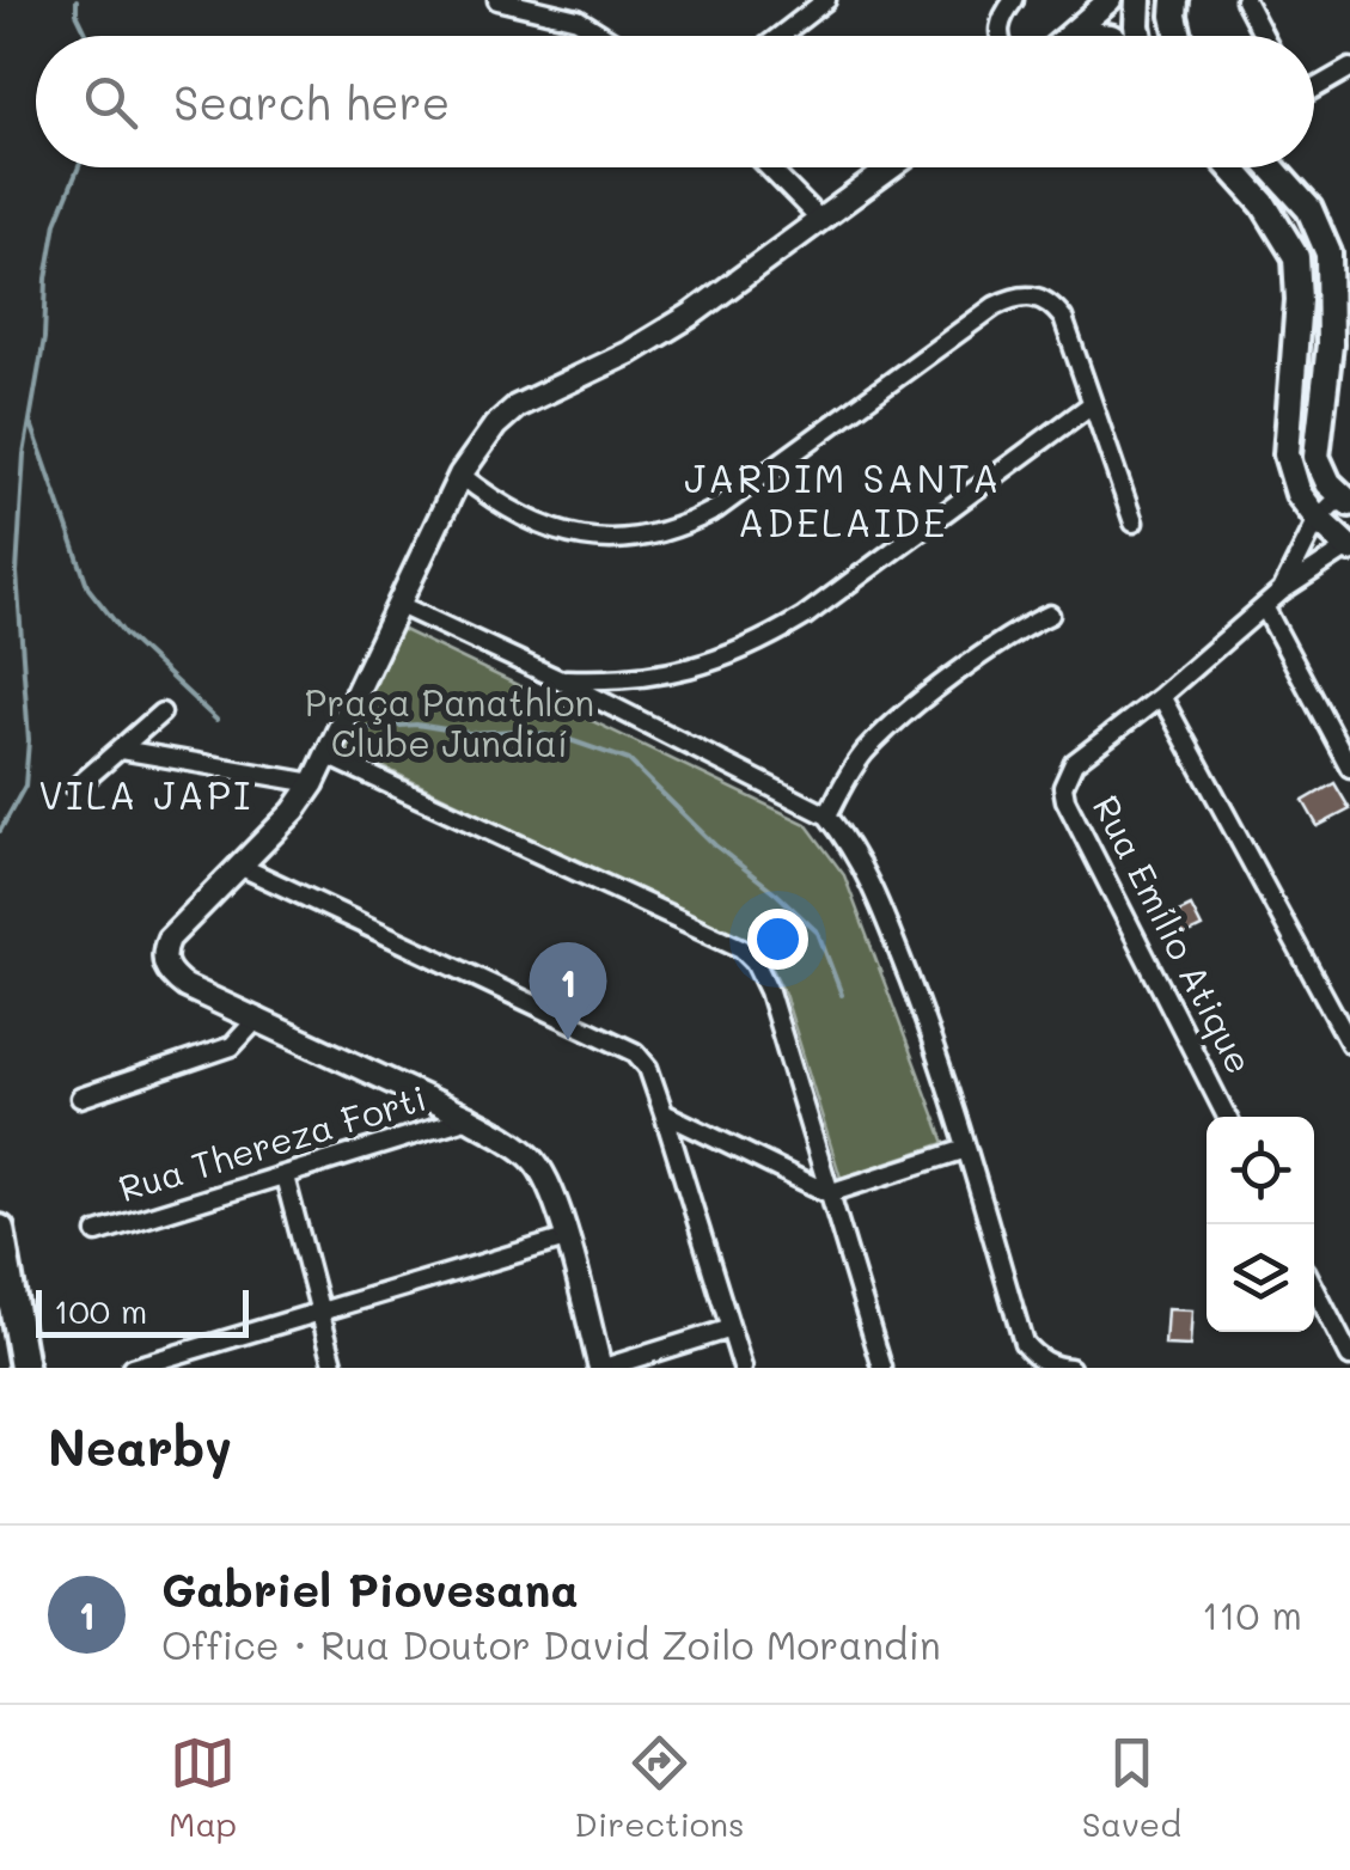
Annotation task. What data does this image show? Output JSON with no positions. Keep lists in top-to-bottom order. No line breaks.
{"streets":{"street":["Rua Emílio Atique","Rua Thereza Forti"]},"districts":["JARDIM SANTA ADELAIDE","VILA JAPI"],"parks":["Praça Panathlon Clube Jundiaí"],"scale_bar":"100 m","page":{"search":"Search here","pins":"1","scale":"100 m","heading":"Nearby","list":[{"mark":"1","name":"Gabriel Piovesana","note":"Office · Rua Doutor David Zoilo Morandin","value":"110 m"}],"nav":["Map","Directions","Saved"]}}
